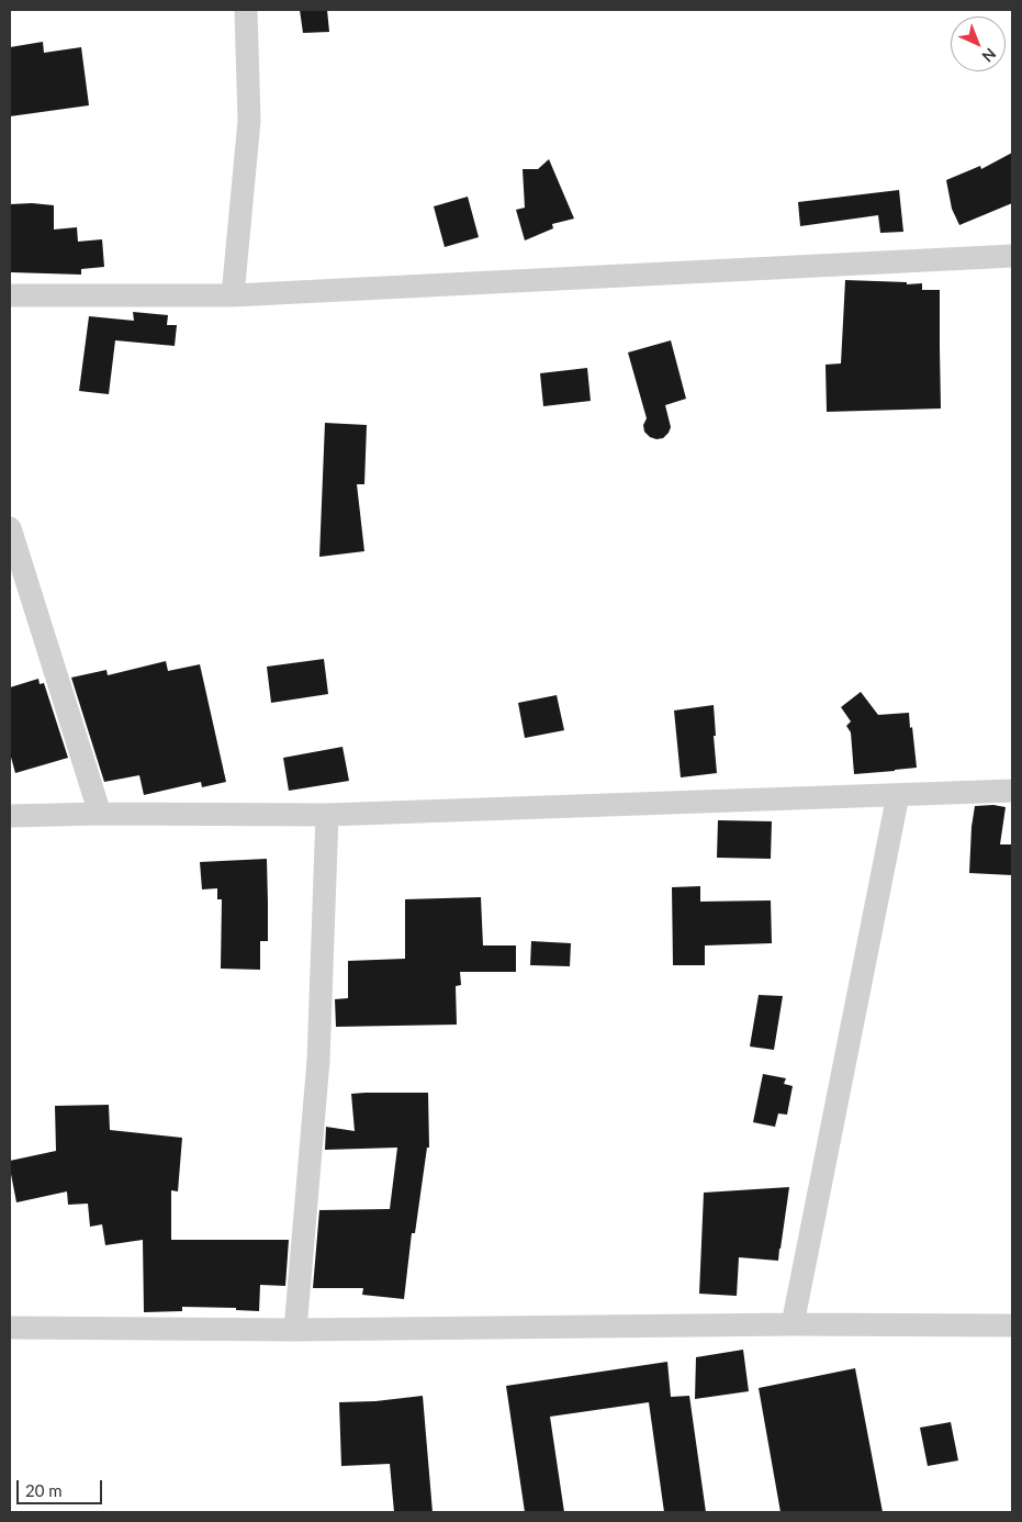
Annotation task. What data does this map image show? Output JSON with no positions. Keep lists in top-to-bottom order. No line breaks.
{"scale_bar":"20 m","north":"bottom right"}
